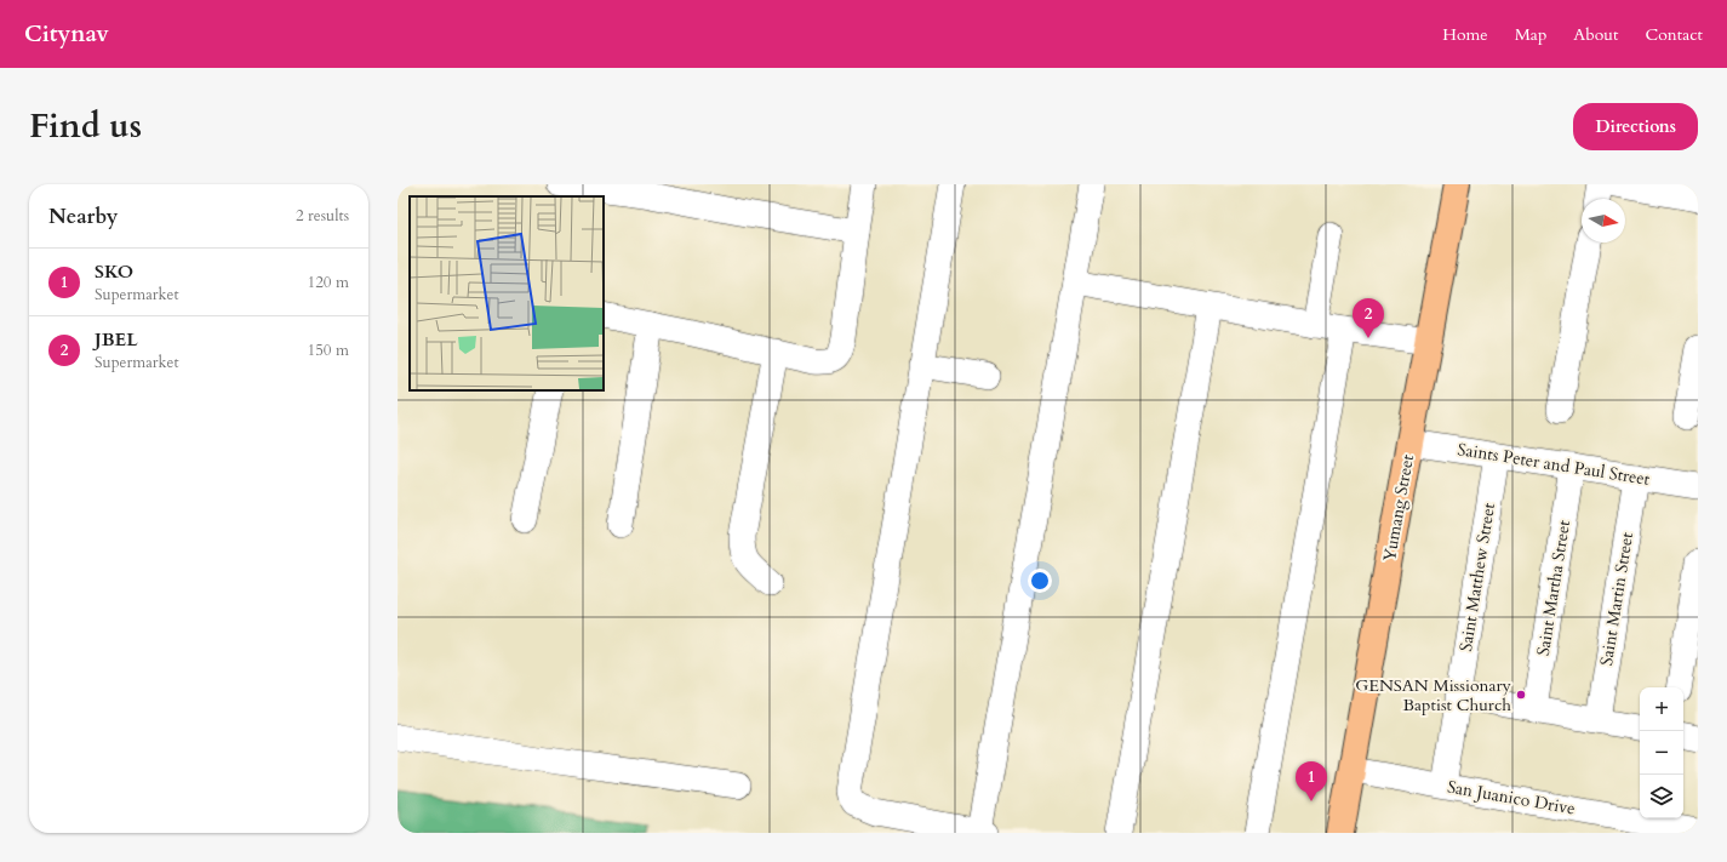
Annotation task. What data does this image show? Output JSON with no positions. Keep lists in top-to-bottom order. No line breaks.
{"streets":{"main road":["Yumang Street"],"street":["Saints Peter and Paul Street","Saint Matthew Street","Saint Martha Street","Saint Martin Street","San Juanico Drive"]},"crossings":[["Saints Peter and Paul Street","Yumang Street"],["Saints Peter and Paul Street","Saint Matthew Street"],["Saints Peter and Paul Street","Saint Martha Street"],["Saints Peter and Paul Street","Saint Martin Street"],["Yumang Street","San Juanico Drive"],["Saint Matthew Street","San Juanico Drive"]],"places":["GENSAN Missionary Baptist Church"],"north":"right","page":{"header":"Citynav","nav":["Home","Map","About","Contact"],"title":"Find us","buttons":"Directions","heading":["Nearby","2 results"],"list":[{"mark":"1","name":"SKO","note":"Supermarket","value":"120 m"},{"mark":"2","name":"JBEL","note":"Supermarket","value":"150 m"}],"pins":["2","1"],"map_buttons":["+","−"]}}
